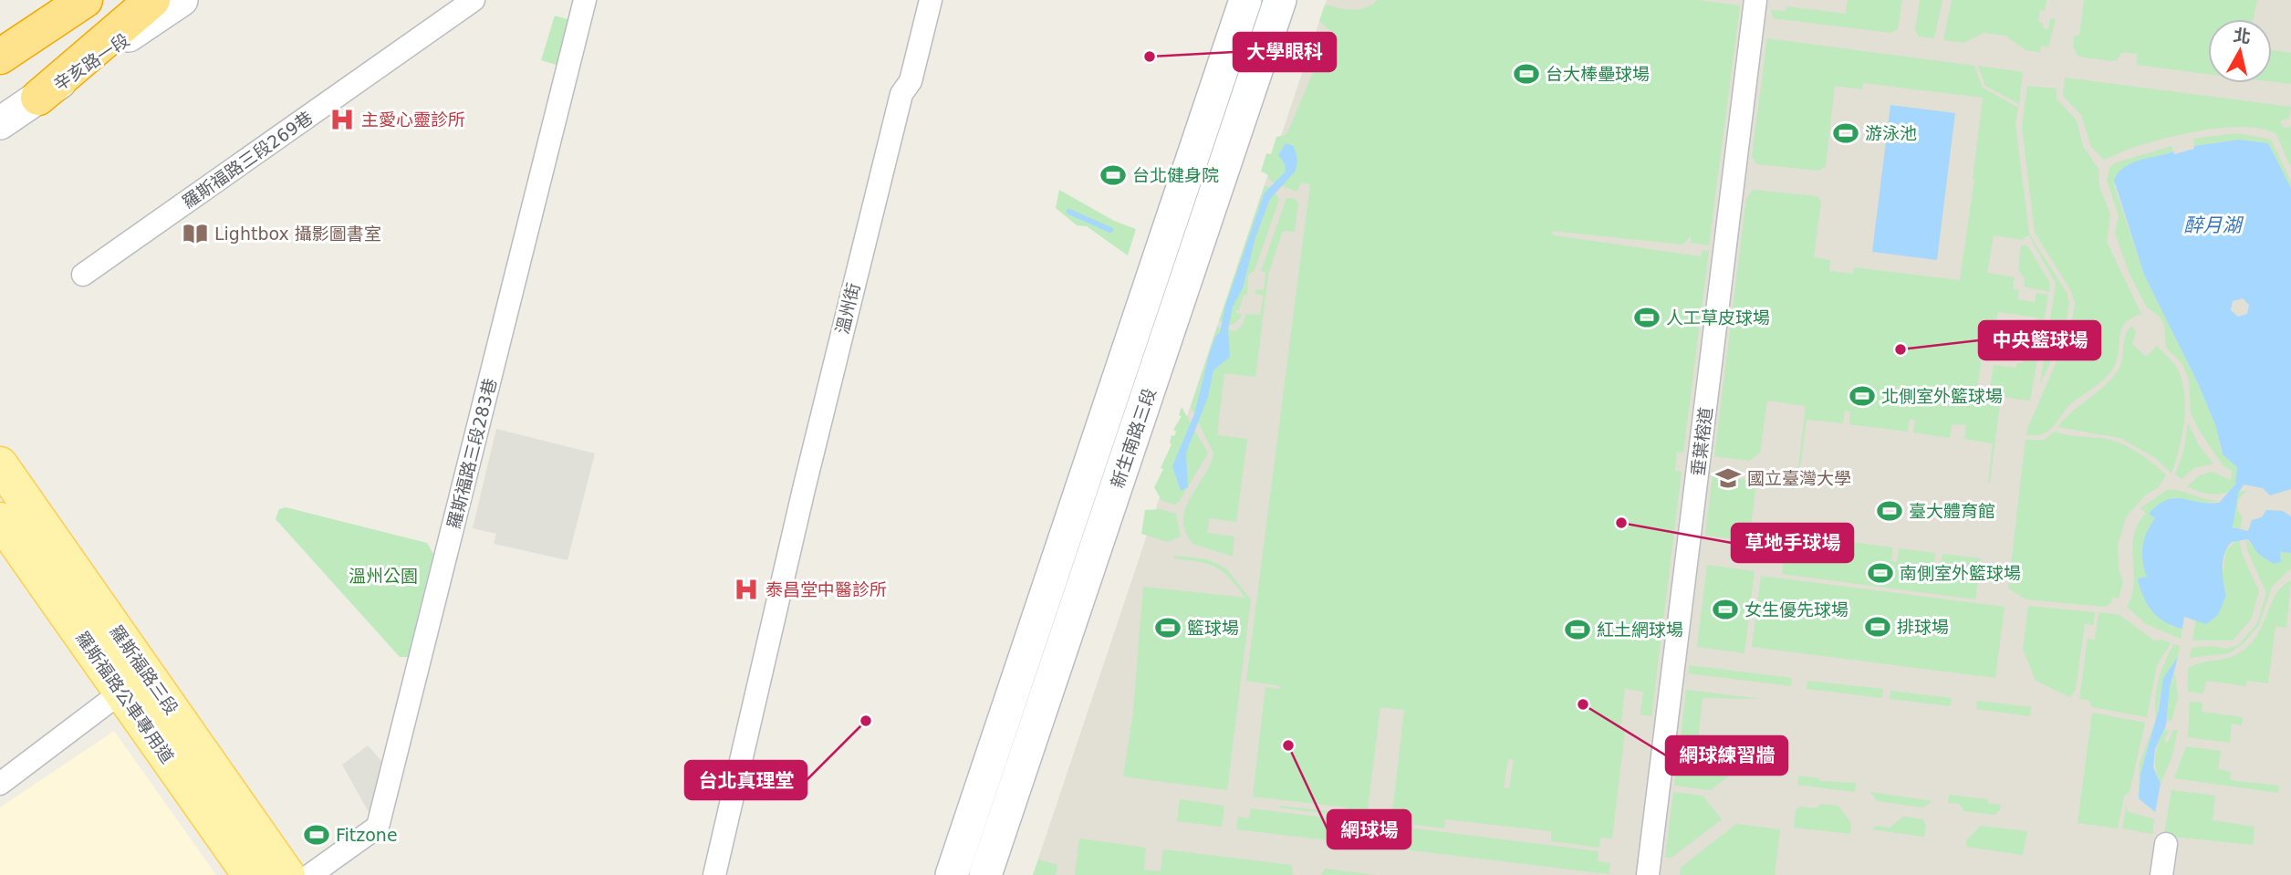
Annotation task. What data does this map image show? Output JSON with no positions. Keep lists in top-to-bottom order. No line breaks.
{"streets":{"main road":["辛亥路一段","新生南路三段","羅斯福路三段","羅斯福路公車專用道"],"street":["羅斯福路三段269巷","溫州街","垂葉榕道","羅斯福路三段283巷"]},"water":["醉月湖"],"parks":["溫州公園"],"places":{"other":["大學眼科","中央籃球場","草地手球場","網球練習牆","台北真理堂","網球場"],"sports":["台大棒壘球場","游泳池","台北健身院","人工草皮球場","北側室外籃球場","臺大體育館","南側室外籃球場","女生優先球場","排球場","籃球場","紅土網球場","Fitzone"],"hospital":["主愛心靈診所","泰昌堂中醫診所"],"library":["Lightbox 攝影圖書室"],"school or university":["國立臺灣大學"]},"north":"top"}
